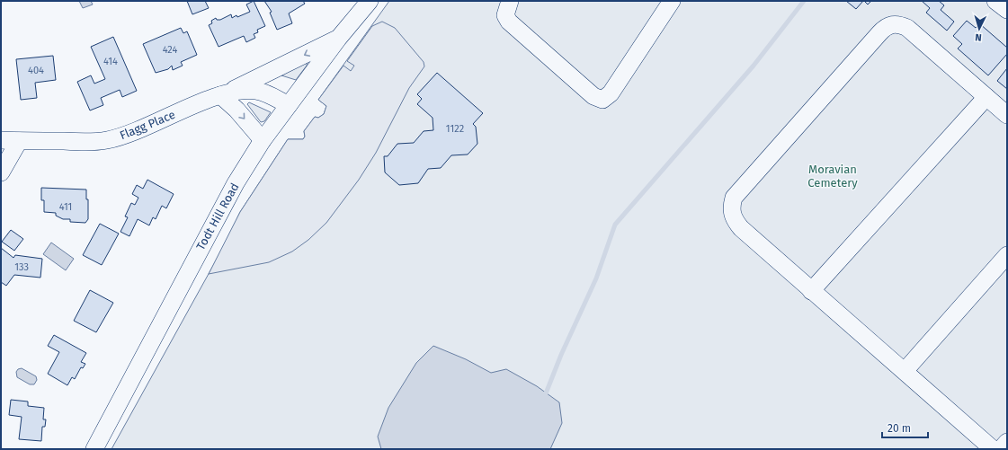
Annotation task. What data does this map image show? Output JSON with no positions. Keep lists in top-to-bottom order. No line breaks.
{"streets":{"street":["Flagg Place","Todt Hill Road"]},"crossings":[["Flagg Place","Todt Hill Road"]],"parks":["Moravian Cemetery"],"house_numbers":["424","414","404","1122","411","133"],"scale_bar":"20 m","north":"bottom"}
